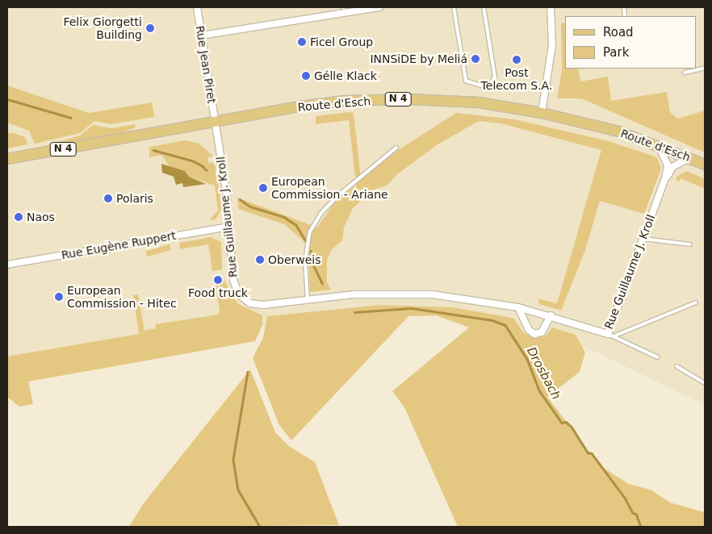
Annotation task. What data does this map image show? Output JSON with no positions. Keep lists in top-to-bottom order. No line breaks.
{"streets":{"main road":["N 4","Route d'Esch"],"street":["Rue Jean Piret","Rue Guillaume J. Kroll","Rue Eugène Ruppert"]},"crossings":[["Rue Jean Piret","Route d'Esch"],["Rue Jean Piret","Rue Guillaume J. Kroll"],["Route d'Esch","Rue Guillaume J. Kroll"],["Rue Guillaume J. Kroll","Rue Eugène Ruppert"]],"water":["Drosbach"],"places":["Felix Giorgetti Building","Ficel Group","INNSiDE by Meliá","Post Telecom S.A.","Gélle Klack","European Commission - Ariane","Polaris","Naos","Oberweis","Food truck","European Commission - Hitec"],"legend":["Road","Park"]}
